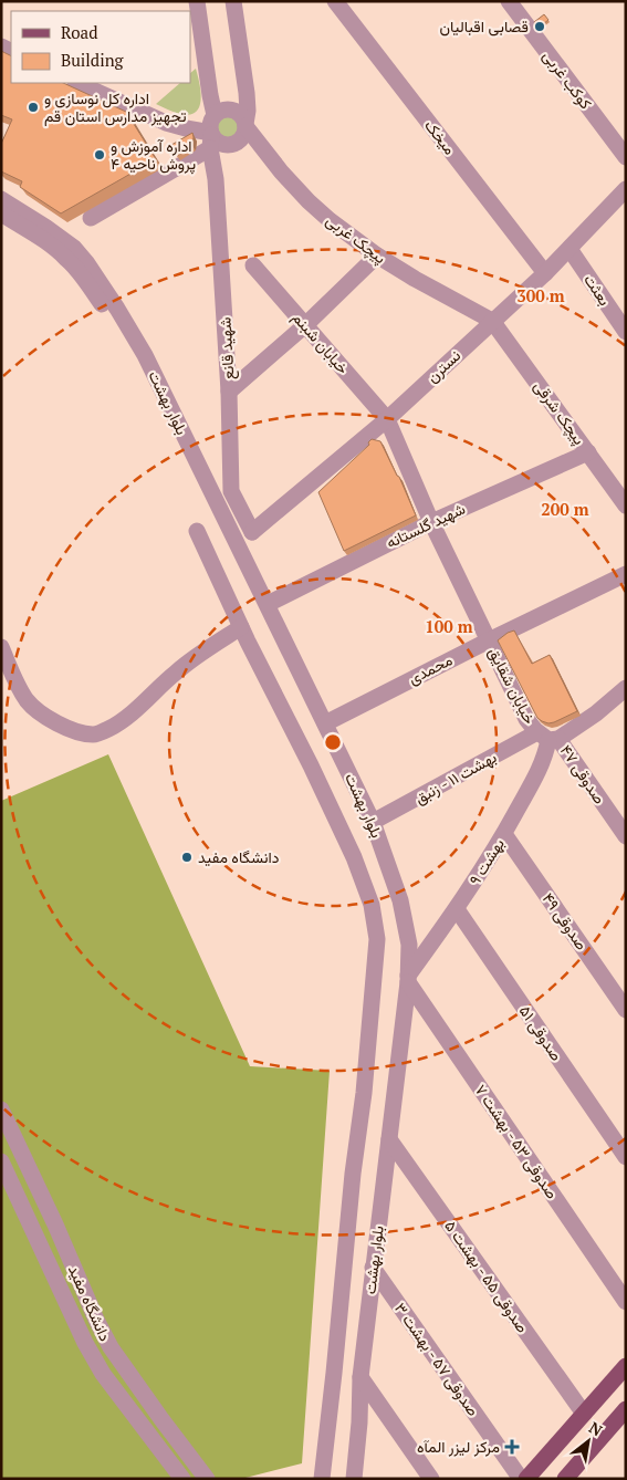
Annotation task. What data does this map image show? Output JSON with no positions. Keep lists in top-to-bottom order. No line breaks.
{"streets":{"street":["کوکب غربی","میخک","پیچک غربی","بعثت","خیابان شبنم","شهید قانع","نسترن","بلوار بهشت","پیچک شرقی","شهید گلستانه","محمدی","خیابان شقایق","صدوقی ۴۷","بهشت ۱۱ - زنبق","بهشت ۹","صدوقی ۴۹","صدوقی ۵۱","صدوقی ۵۳ - بهشت ۷","صدوقی ۵۵ - بهشت ۵","دانشگاه مفید","صدوقی ۵۷ - بهشت ۳"]},"crossings":[["میخک","نسترن"],["پیچک غربی","شهید قانع"],["پیچک غربی","نسترن"],["پیچک غربی","پیچک شرقی"],["بعثت","نسترن"],["خیابان شبنم","نسترن"],["خیابان شبنم","خیابان شقایق"],["نسترن","پیچک شرقی"],["نسترن","خیابان شقایق"],["بلوار بهشت","شهید گلستانه"],["بلوار بهشت","محمدی"],["بلوار بهشت","بهشت ۱۱ - زنبق"],["بلوار بهشت","بهشت ۹"],["بلوار بهشت","صدوقی ۵۳ - بهشت ۷"],["بلوار بهشت","صدوقی ۵۵ - بهشت ۵"],["بلوار بهشت","صدوقی ۵۷ - بهشت ۳"],["پیچک شرقی","شهید گلستانه"],["شهید گلستانه","خیابان شقایق"],["محمدی","خیابان شقایق"],["خیابان شقایق","صدوقی ۴۷"],["خیابان شقایق","بهشت ۱۱ - زنبق"],["خیابان شقایق","بهشت ۹"],["صدوقی ۴۷","بهشت ۱۱ - زنبق"],["صدوقی ۴۷","بهشت ۹"],["بهشت ۱۱ - زنبق","بهشت ۹"],["بهشت ۹","صدوقی ۴۹"],["بهشت ۹","صدوقی ۵۱"],["بهشت ۹","صدوقی ۵۳ - بهشت ۷"]],"places":{"other":["قصابی اقبالیان","اداره کل نوسازی و تجهیز مدارس استان قم","اداره آموزش و پروش ناحیه ۴","دانشگاه مفید"],"health":["مرکز لیزر المآه"]},"legend":["Road","Building"],"north":"top right","rings":["300 m","200 m","100 m"]}
